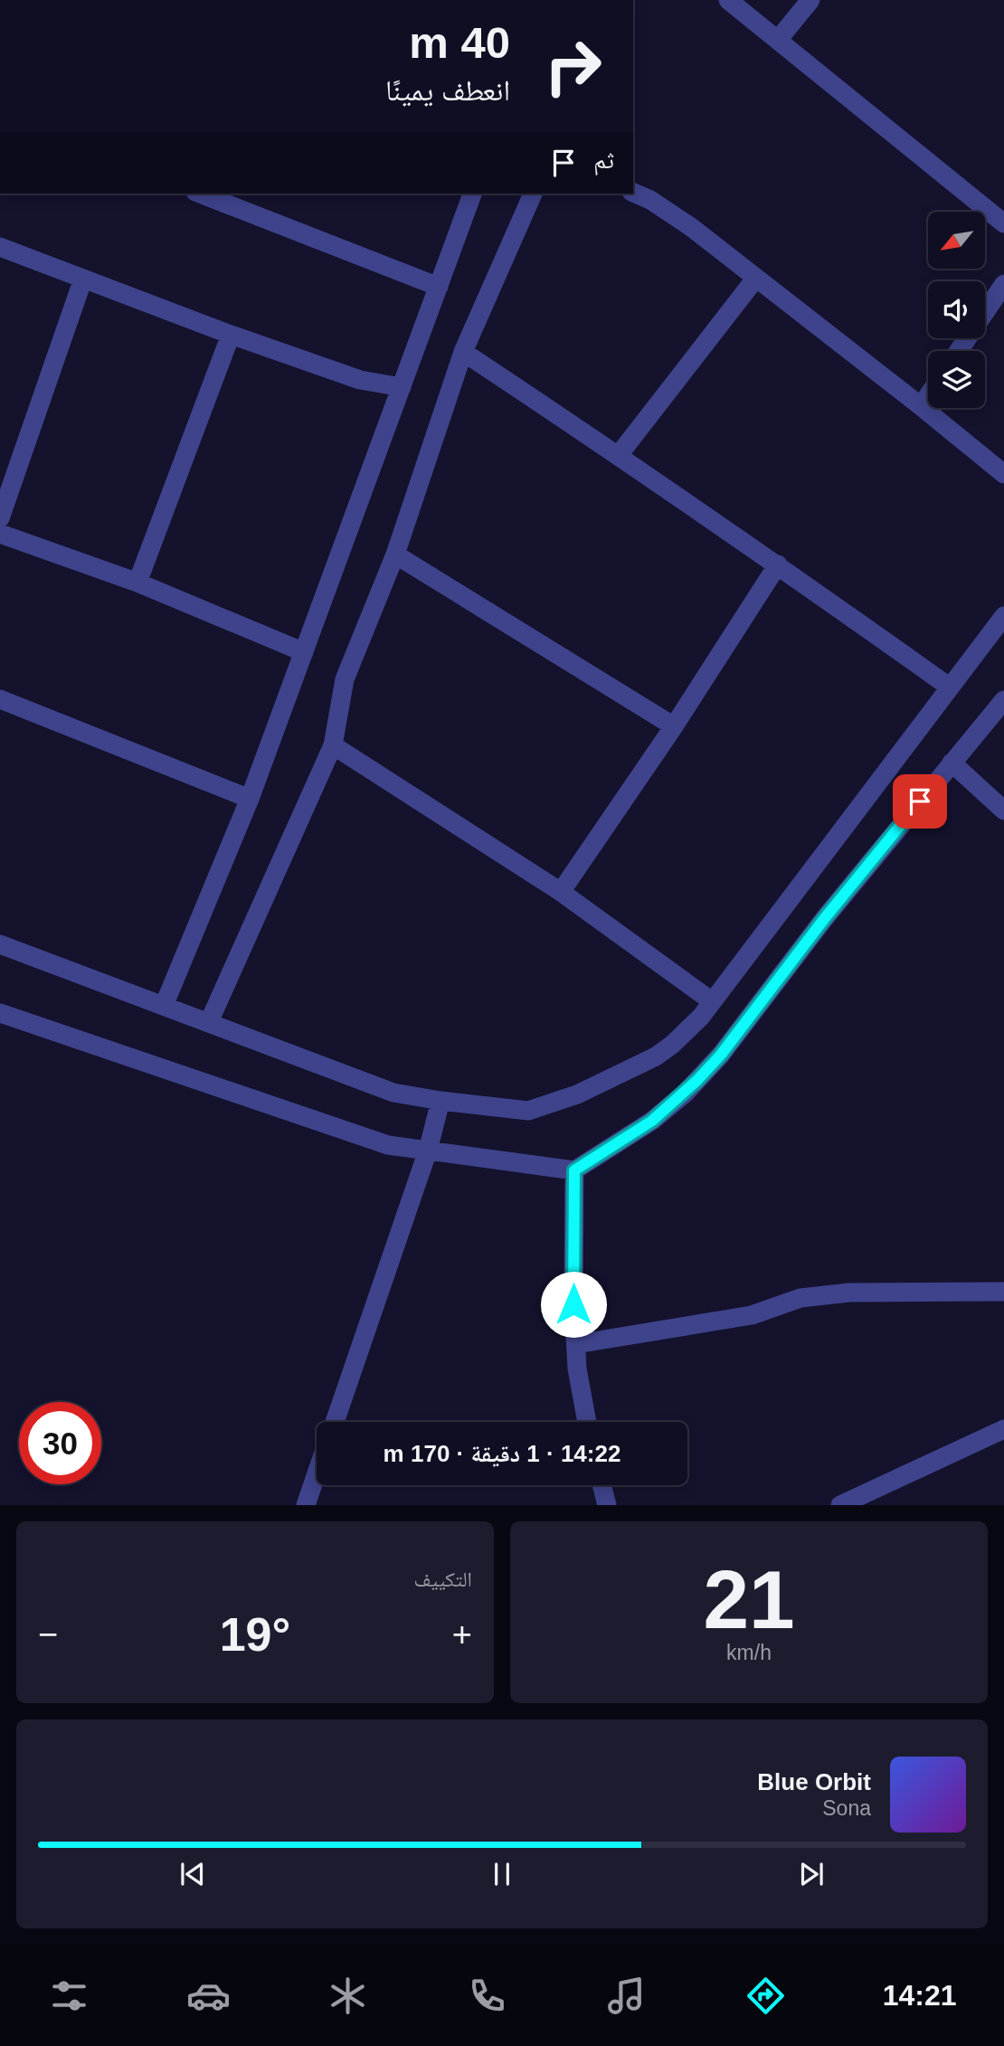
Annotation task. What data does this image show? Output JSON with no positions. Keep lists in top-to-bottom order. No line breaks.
{"north":"bottom left","page":{"turn":["40 m","انعطف يمينًا"],"then":"ثم","limit":"30","trip":"14:22 · 1 دقيقة · 170 m","tile":[["21","km/h"],"التكييف"],"heat":["−","19°","+"],"song":["Blue Orbit","Sona"],"tabs":"14:21"}}
